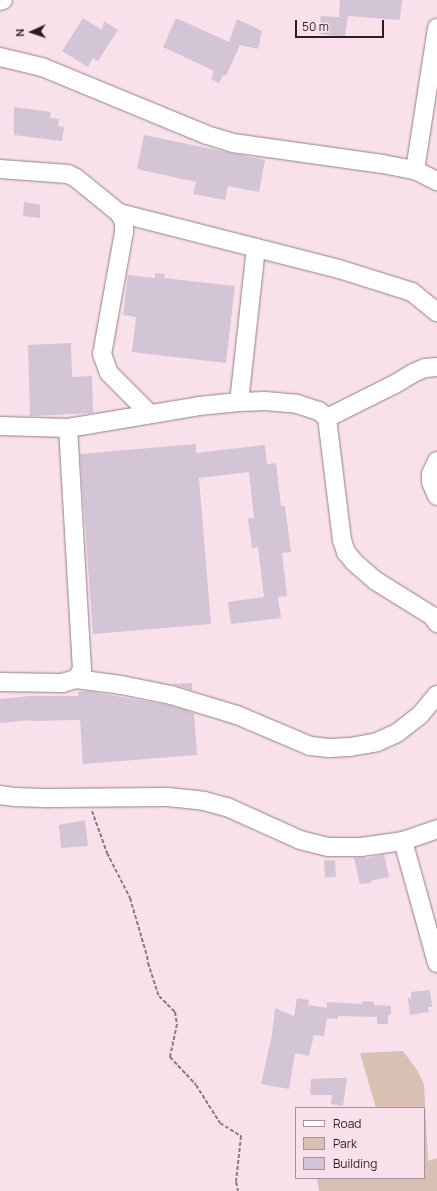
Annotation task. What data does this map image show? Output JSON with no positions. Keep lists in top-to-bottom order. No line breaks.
{"legend":["Road","Park","Building"],"scale_bar":"50 m","north":"left"}
